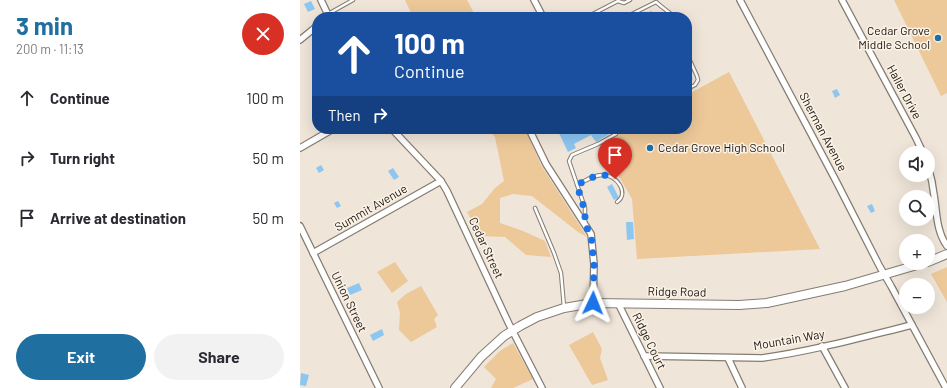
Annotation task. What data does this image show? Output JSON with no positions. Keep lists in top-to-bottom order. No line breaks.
{"streets":{"main road":["Ridge Road"],"street":["Haller Drive","Sherman Avenue","Summit Avenue","Cedar Street","Union Street","Mountain Way","Ridge Court"]},"crossings":[["Sherman Avenue","Ridge Road"],["Sherman Avenue","Mountain Way"],["Summit Avenue","Cedar Street"],["Summit Avenue","Union Street"],["Cedar Street","Ridge Road"],["Ridge Road","Ridge Court"],["Mountain Way","Ridge Court"]],"places":["Cedar Grove Middle School","Cedar Grove High School"],"page":{"heading":["3 min","200 m · 11:13"],"turn":["100 m","Continue"],"list":[{"name":"Continue","value":"100 m"},{"name":"Turn right","value":"50 m"},{"name":"Arrive at destination","value":"50 m"}],"then":"Then","map_buttons":["+","−"],"buttons":["Exit","Share"]}}
